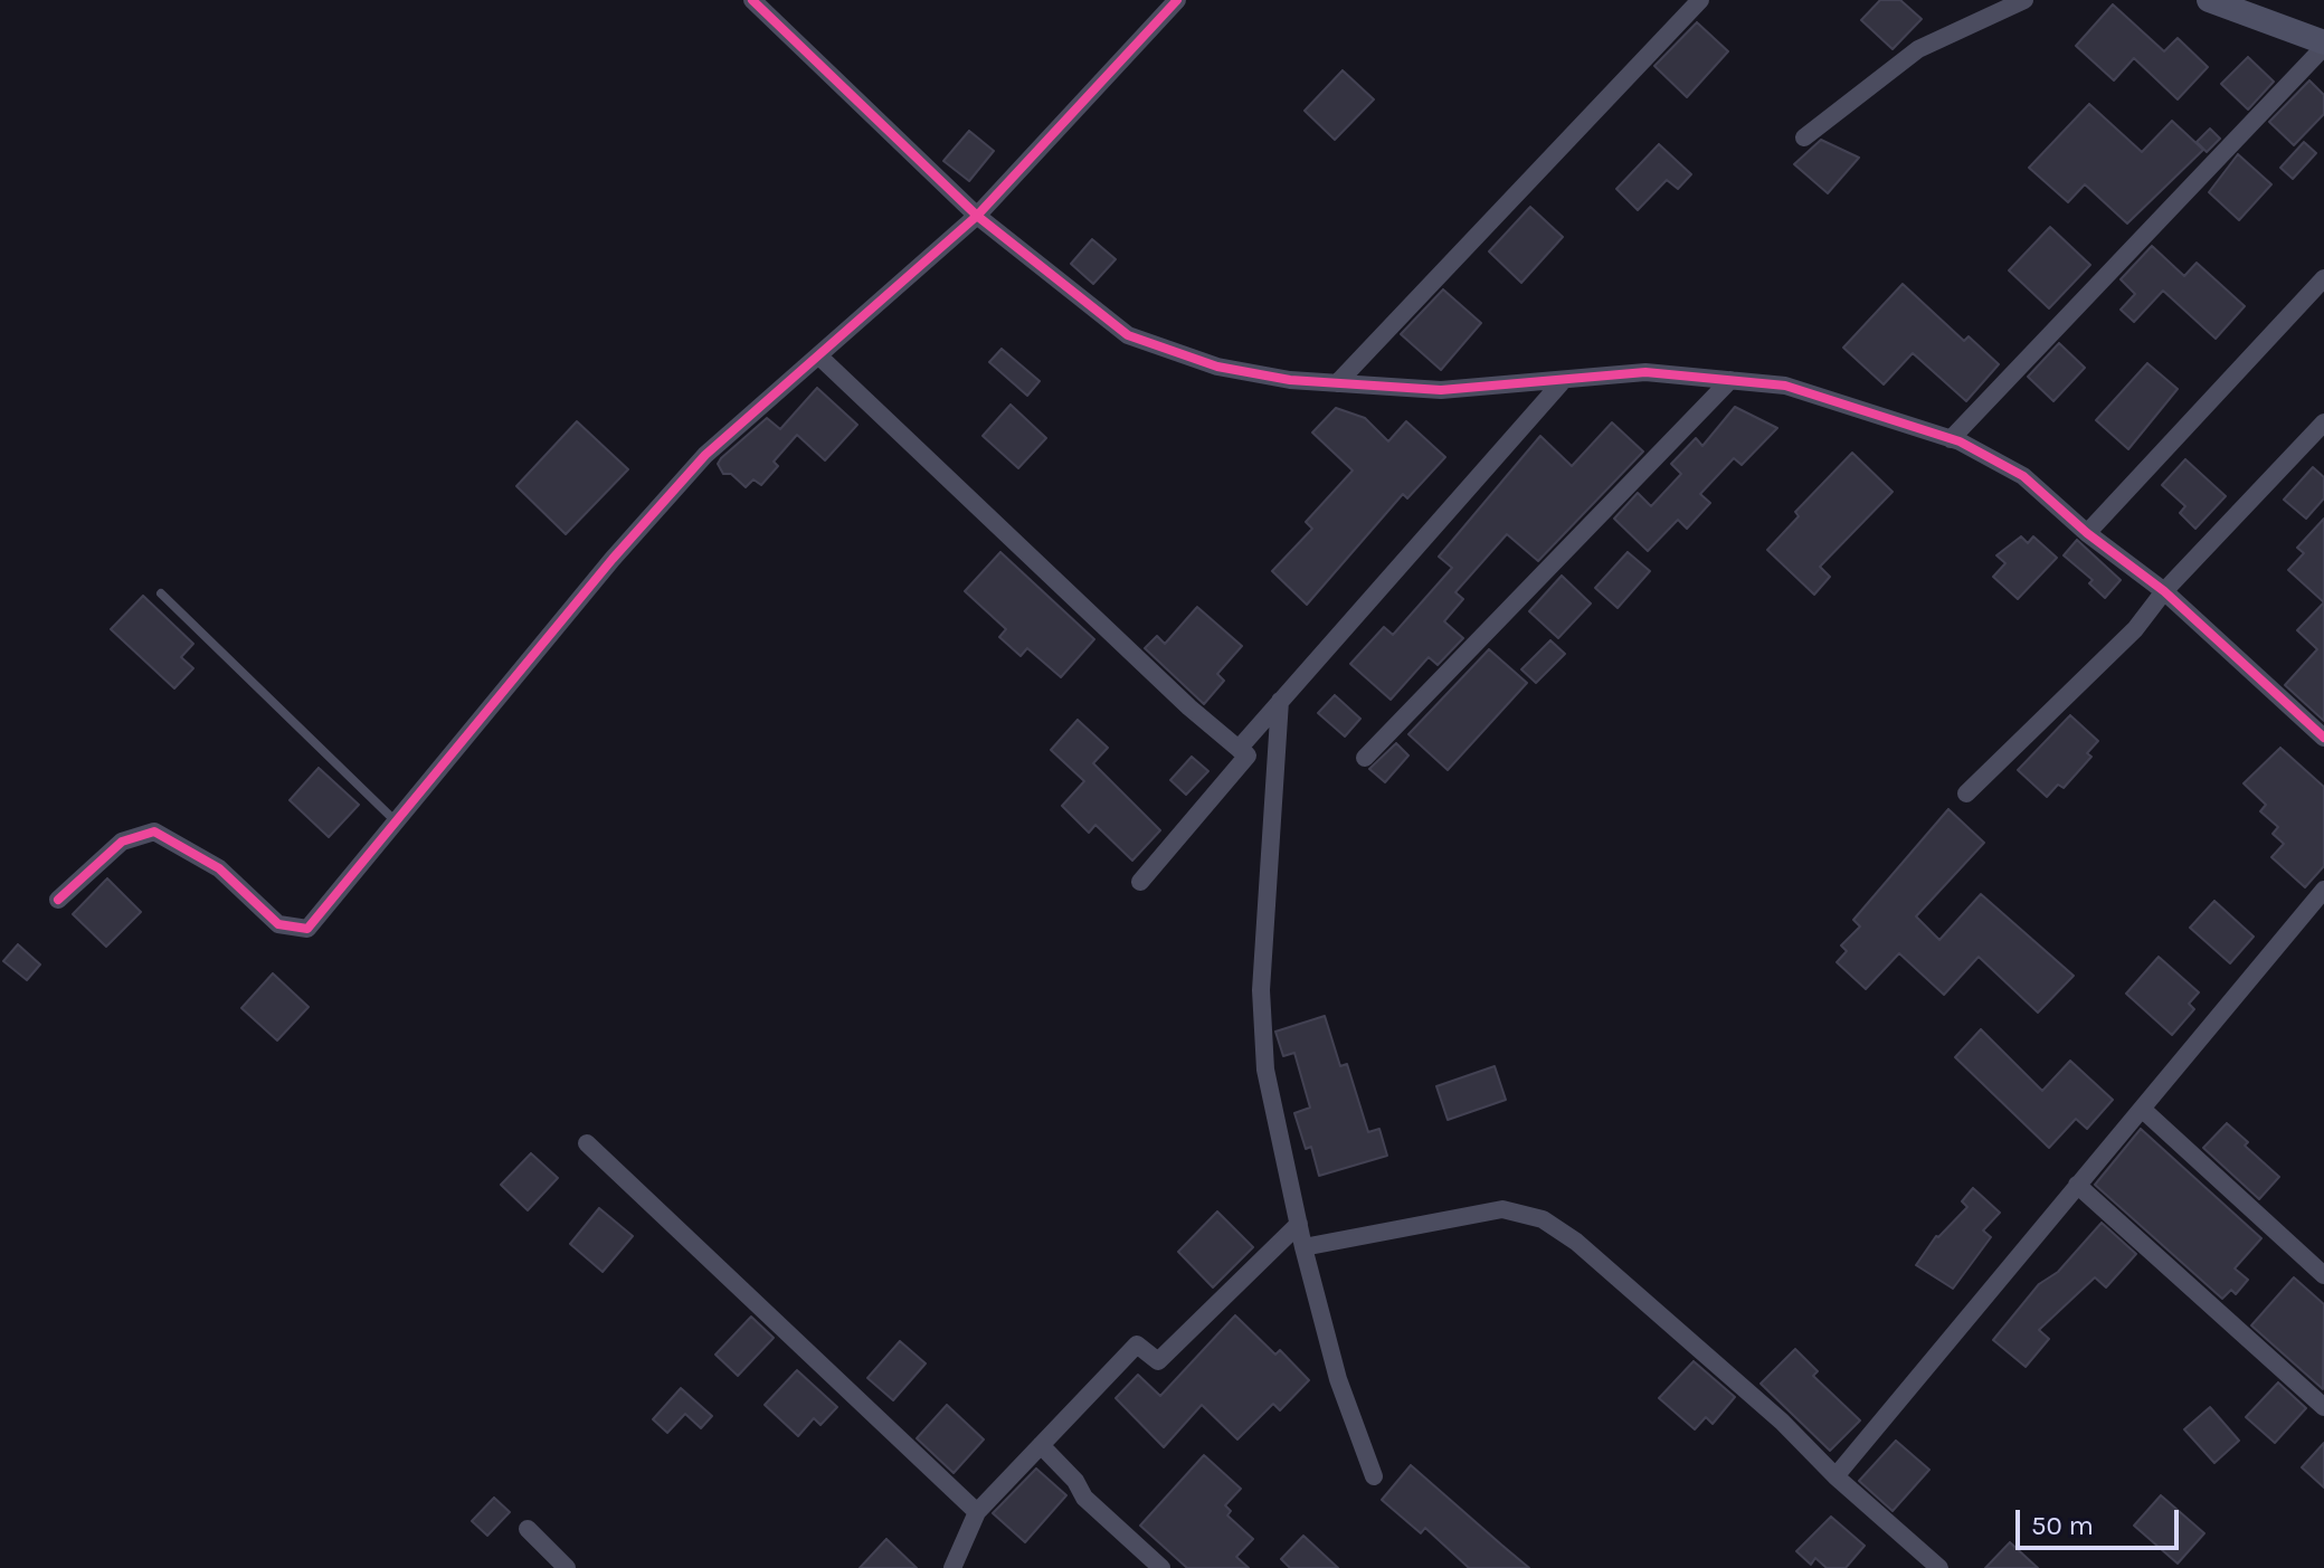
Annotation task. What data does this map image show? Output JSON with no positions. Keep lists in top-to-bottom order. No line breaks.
{"scale_bar":"50 m"}
